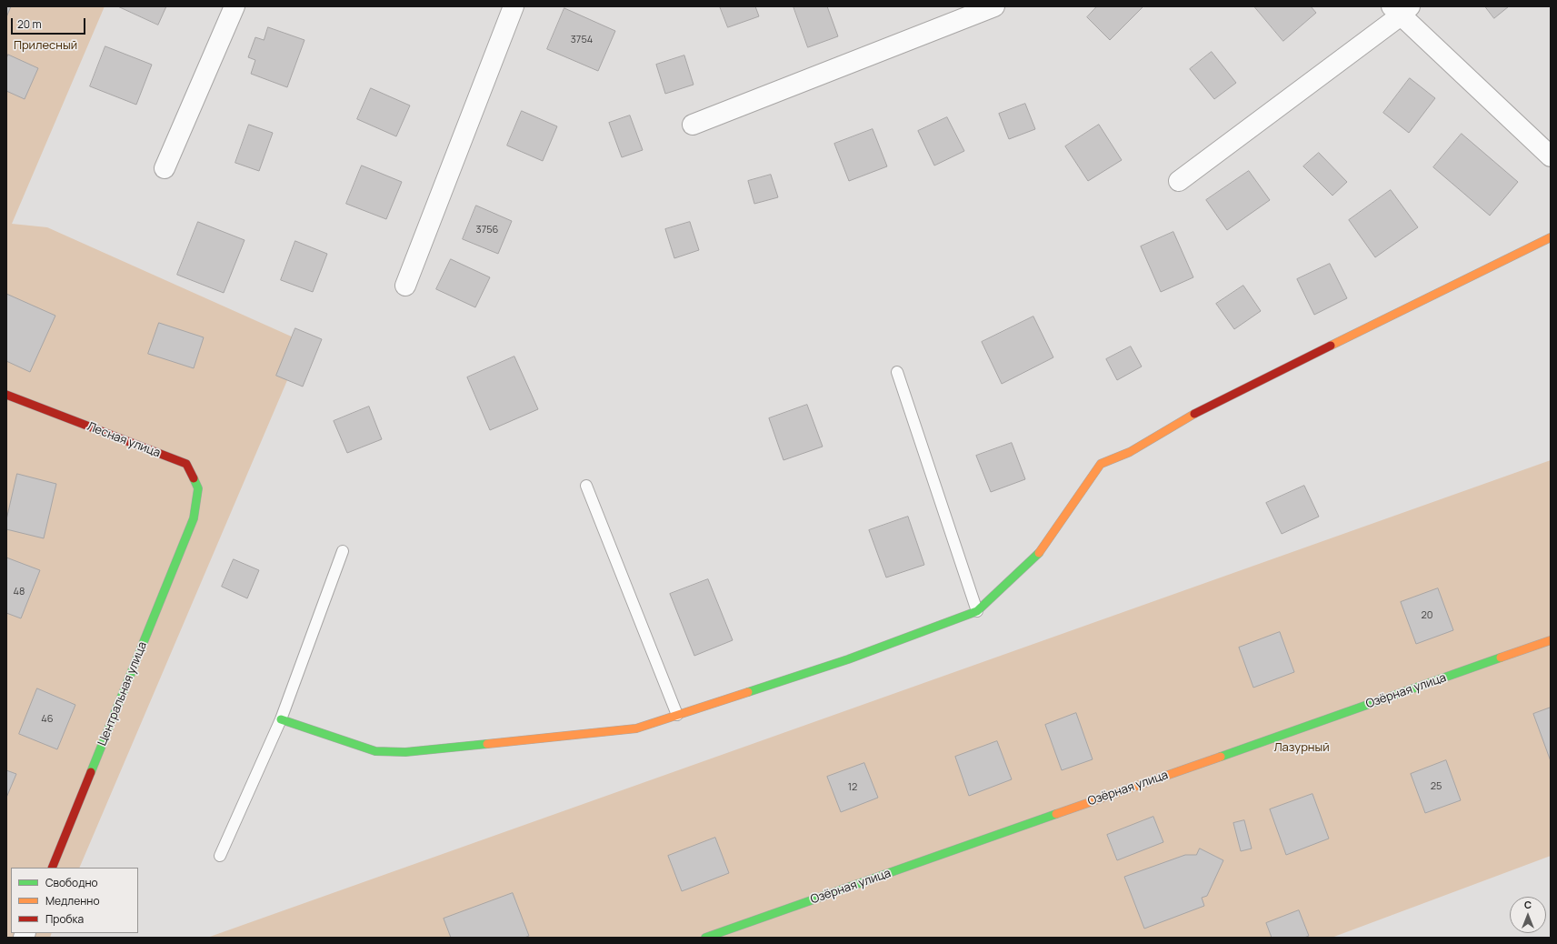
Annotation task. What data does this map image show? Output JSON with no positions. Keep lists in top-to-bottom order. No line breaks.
{"streets":{"street":["Лесная улица","Озёрная улица","Центральная улица"]},"crossings":[["Лесная улица","Центральная улица"]],"parks":["Прилесный","Лазурный"],"house_numbers":["3754","3756","48","20","46","25","12"],"legend":["Свободно","Медленно","Пробка"],"scale_bar":"20 m","north":"top"}
